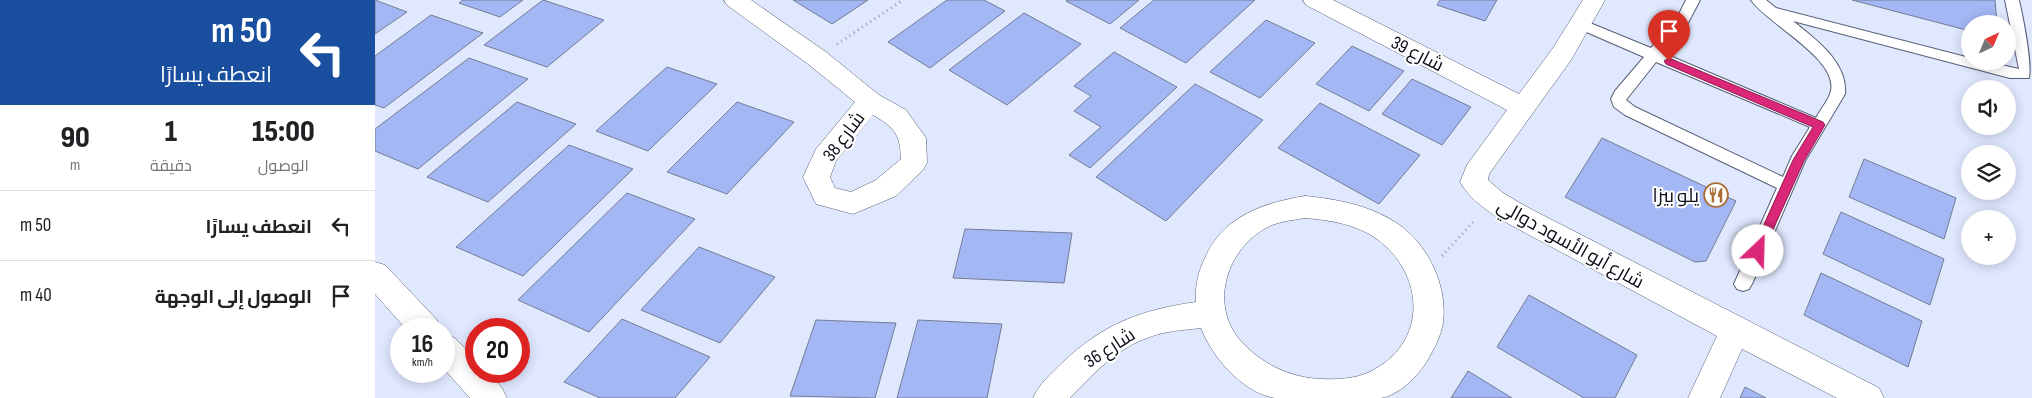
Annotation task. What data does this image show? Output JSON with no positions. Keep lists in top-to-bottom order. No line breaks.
{"streets":{"street":["شارع 39","شارع 38","شارع أبو الأسود دوالي","شارع 36"]},"crossings":[["شارع 39","شارع أبو الأسود دوالي"]],"places":{"restaurant":["يلو بيزا"]},"north":"top right","page":{"turn":["50 m","انعطف يسارًا"],"map_buttons":"+","eta":["15:00","الوصول","1","دقيقة","90","m"],"list":[{"name":"انعطف يسارًا","value":"50 m"},{"name":"الوصول إلى الوجهة","value":"40 m"}],"speed":"16 km/h","limit":"20"}}
